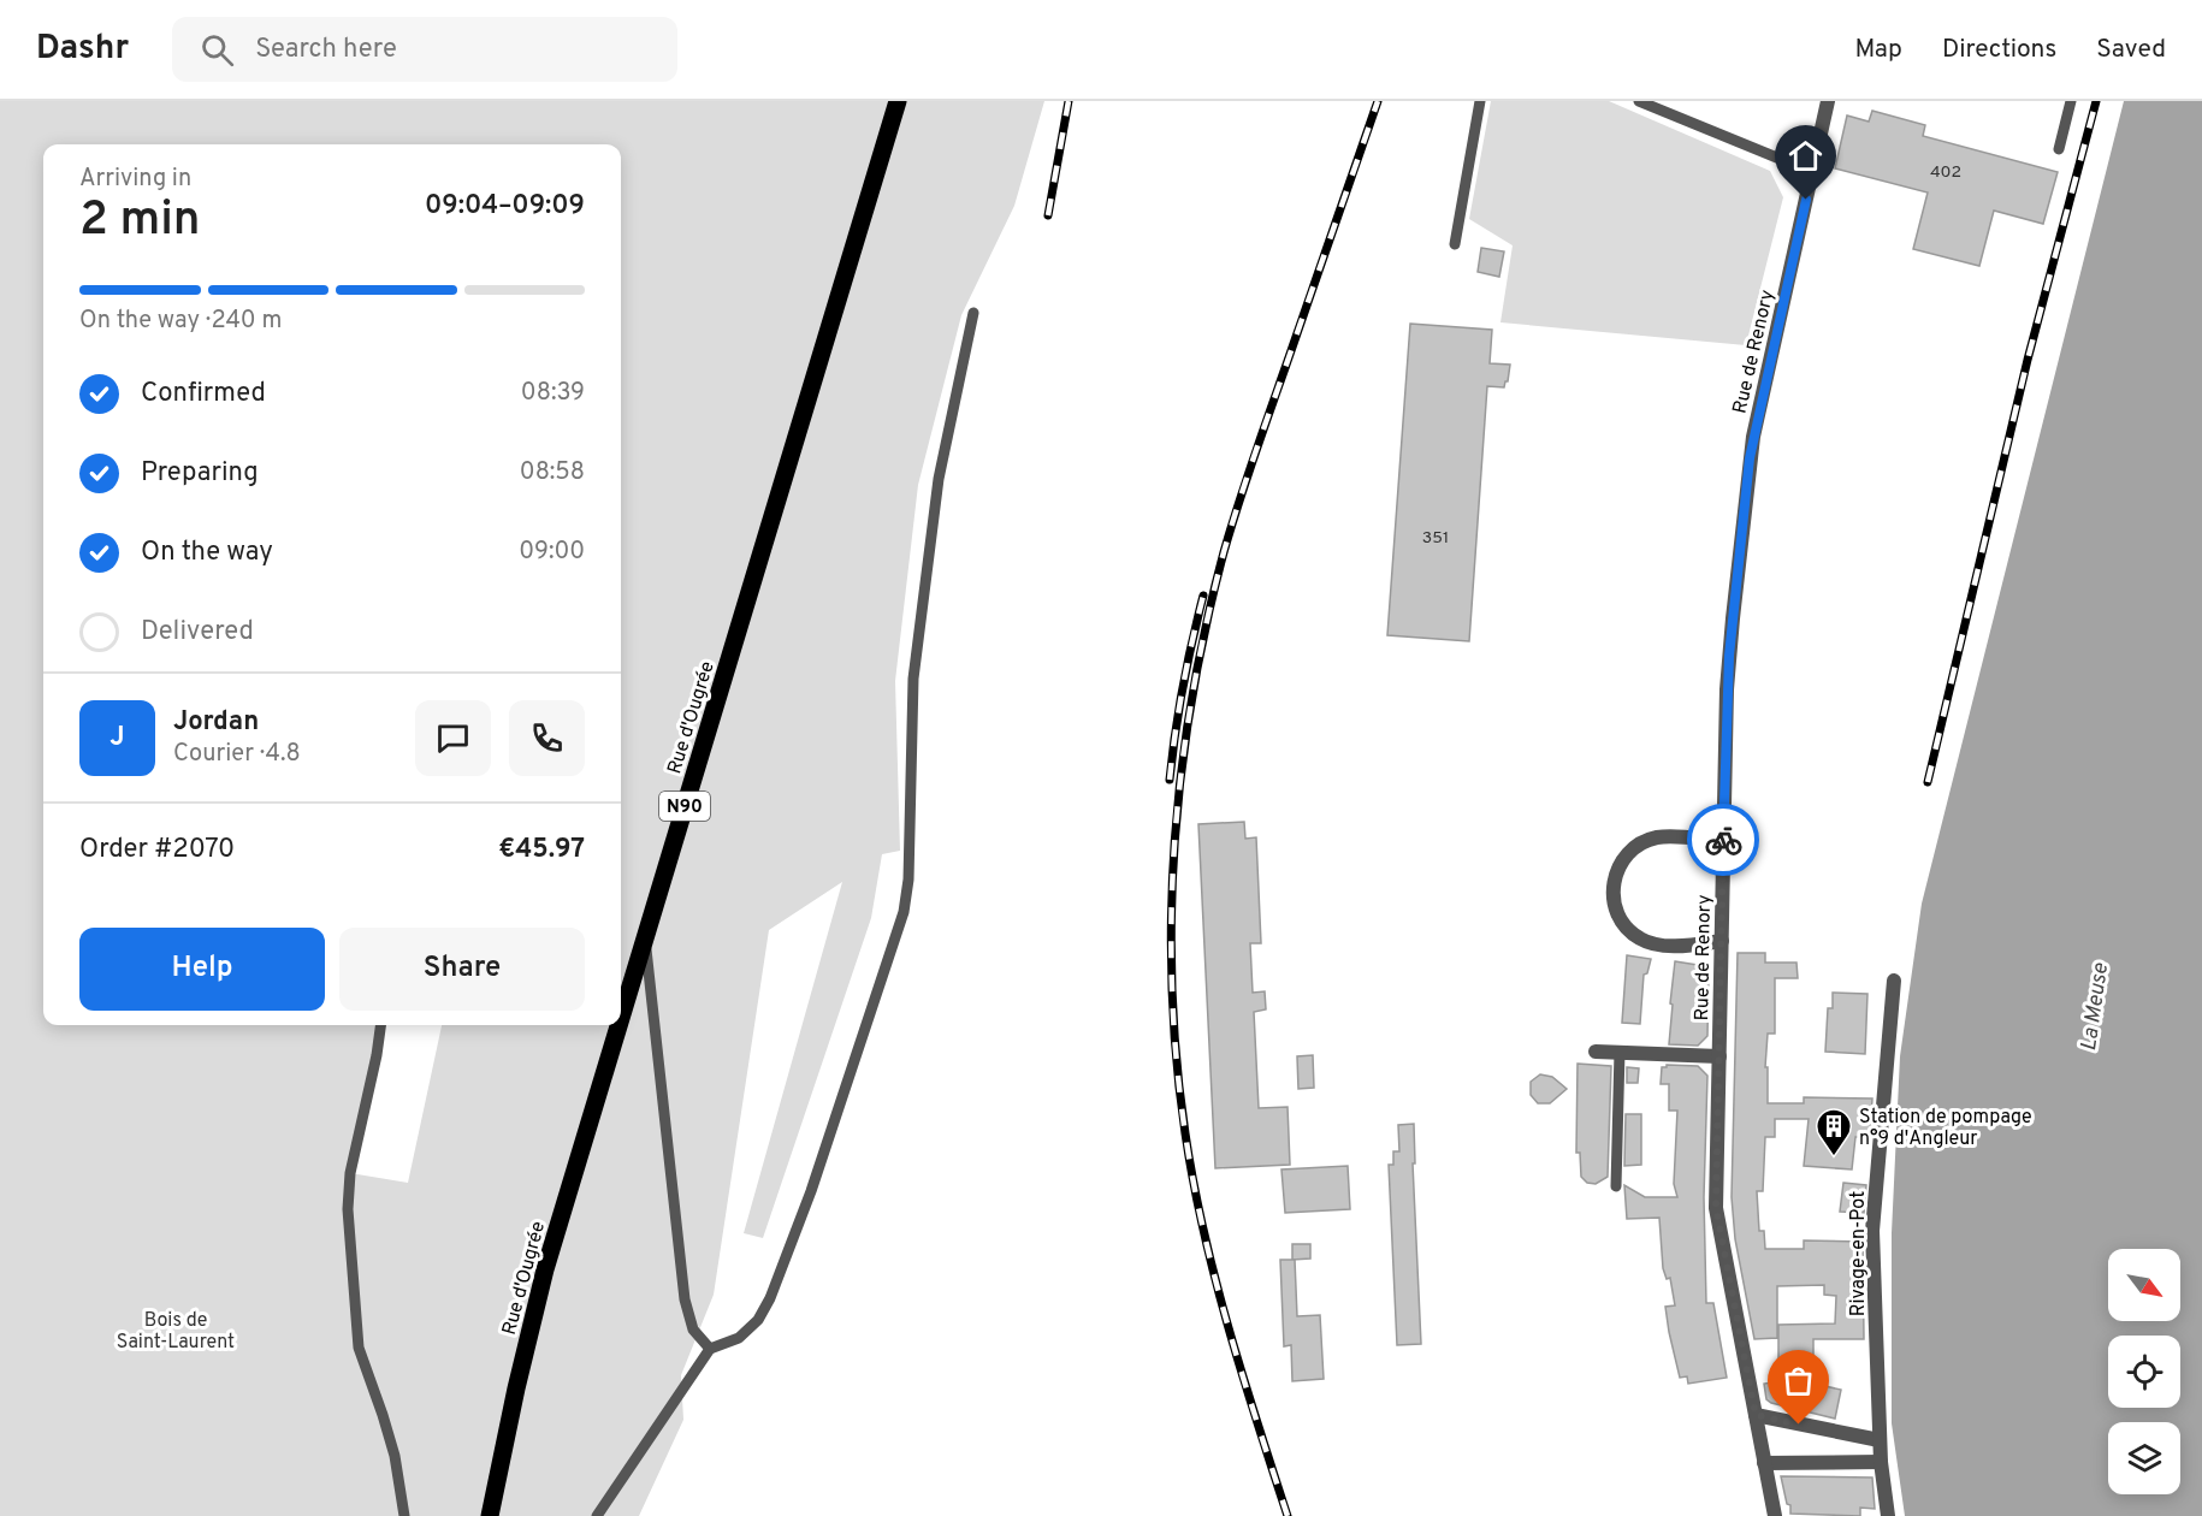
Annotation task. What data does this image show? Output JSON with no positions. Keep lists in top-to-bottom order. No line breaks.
{"streets":{"main road":["Rue d'Ougrée","N90"],"street":["Rue de Renory","Rivage-en-Pot"]},"water":["La Meuse"],"parks":["Bois de Saint-Laurent"],"places":{"building":["Station de pompage n°9 d'Angleur"]},"house_numbers":["402","351"],"north":"bottom right","page":{"header":"Dashr","search":"Search here","nav":["Map","Directions","Saved"],"heading":["2 min","Arriving in","09:04–09:09"],"panel":["Jordan","Courier · 4.8","Order #2070","€45.97"],"bar":"On the way · 240 m","list":[["Confirmed","08:39"],["Preparing","08:58"],["On the way","09:00"],"Delivered"],"round":"J","buttons":["Help","Share"]}}
